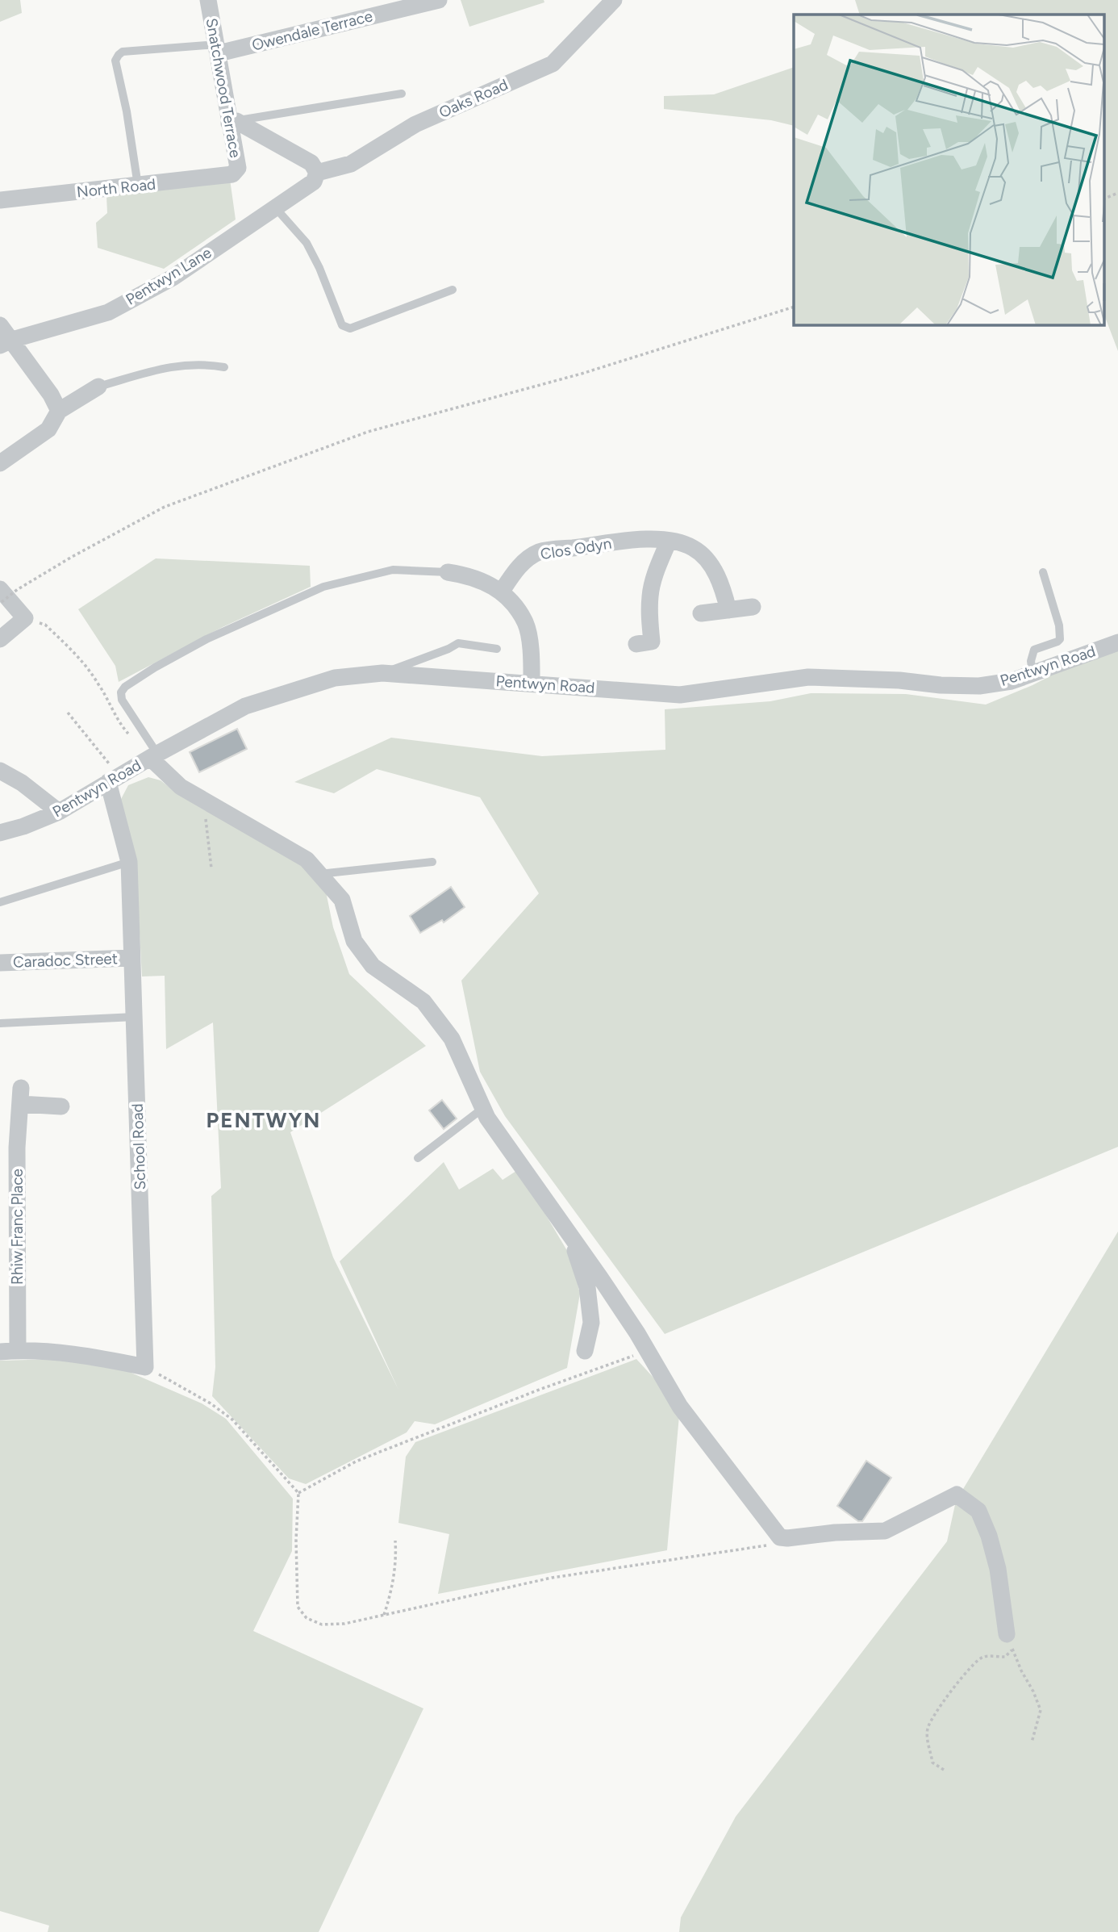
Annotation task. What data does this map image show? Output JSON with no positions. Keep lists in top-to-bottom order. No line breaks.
{"streets":{"street":["Owendale Terrace","Snatchwood Terrace","Oaks Road","North Road","Pentwyn Lane","Clos Odyn","Pentwyn Road","Caradoc Street","School Road","Rhiw Franc Place"]},"crossings":[["Owendale Terrace","Snatchwood Terrace"],["Snatchwood Terrace","North Road"],["Oaks Road","Pentwyn Lane"],["Pentwyn Road","School Road"],["Caradoc Street","School Road"]],"districts":["PENTWYN"]}
